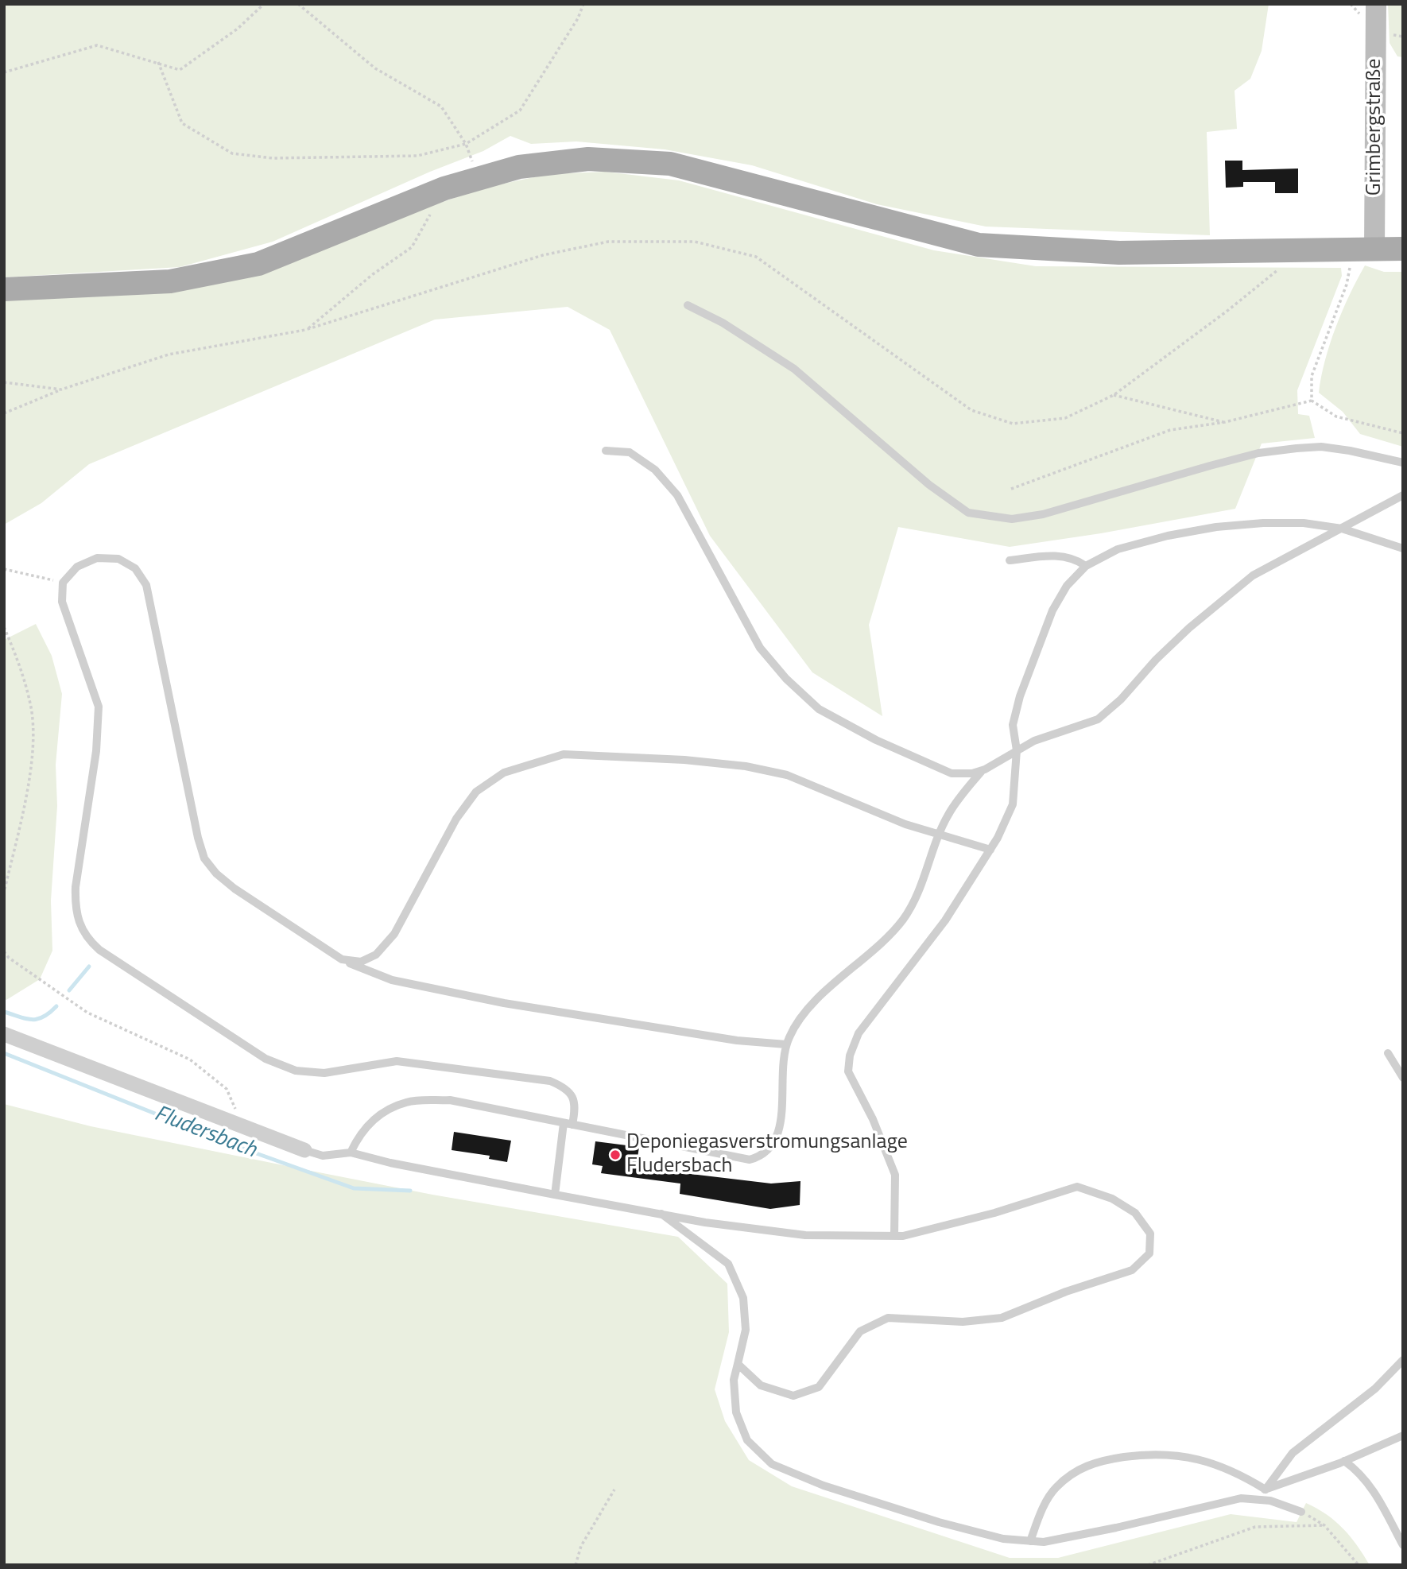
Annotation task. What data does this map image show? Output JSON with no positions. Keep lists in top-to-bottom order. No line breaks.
{"streets":{"street":["Grimbergstraße"]},"water":["Fludersbach"],"places":["Deponiegasverstromungsanlage Fludersbach"]}
